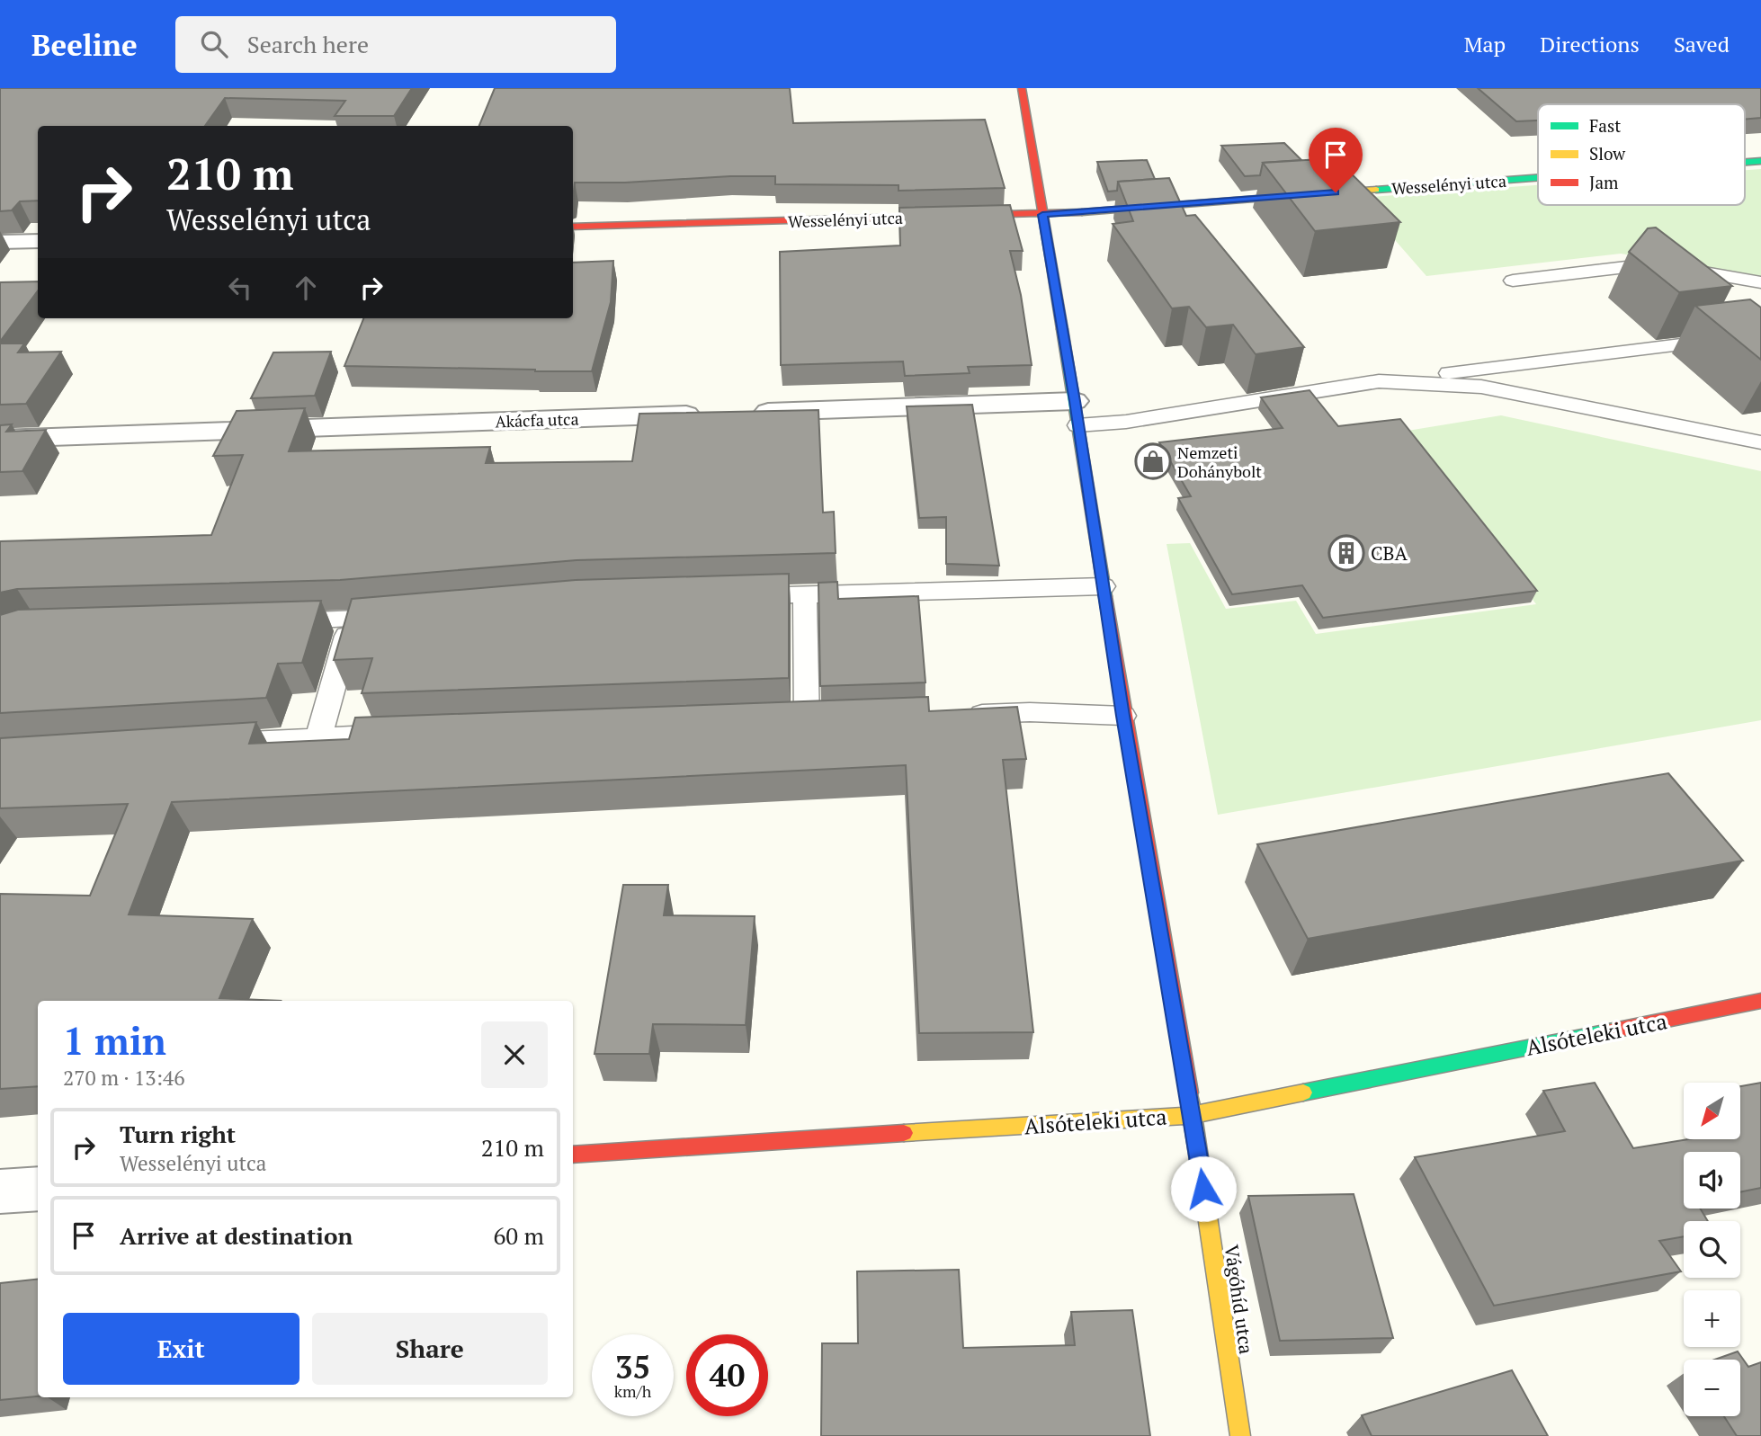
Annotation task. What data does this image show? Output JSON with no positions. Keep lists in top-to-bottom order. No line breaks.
{"streets":{"street":["Wesselényi utca","Akácfa utca","Alsóteleki utca","Vágóhíd utca"]},"crossings":[["Wesselényi utca","Vágóhíd utca"],["Akácfa utca","Vágóhíd utca"],["Alsóteleki utca","Vágóhíd utca"]],"places":{"shop":["Nemzeti Dohánybolt"],"building":["CBA"]},"legend":["Fast","Slow","Jam"],"north":"bottom left","page":{"header":"Beeline","search":"Search here","nav":["Map","Directions","Saved"],"turn":["210 m","Wesselényi utca"],"heading":["1 min","270 m · 13:46"],"map_buttons":["+","−"],"list":[{"name":"Turn right","note":"Wesselényi utca","value":"210 m"},{"name":"Arrive at destination","value":"60 m"}],"buttons":["Exit","Share"],"speed":"35 km/h","limit":"40"}}
